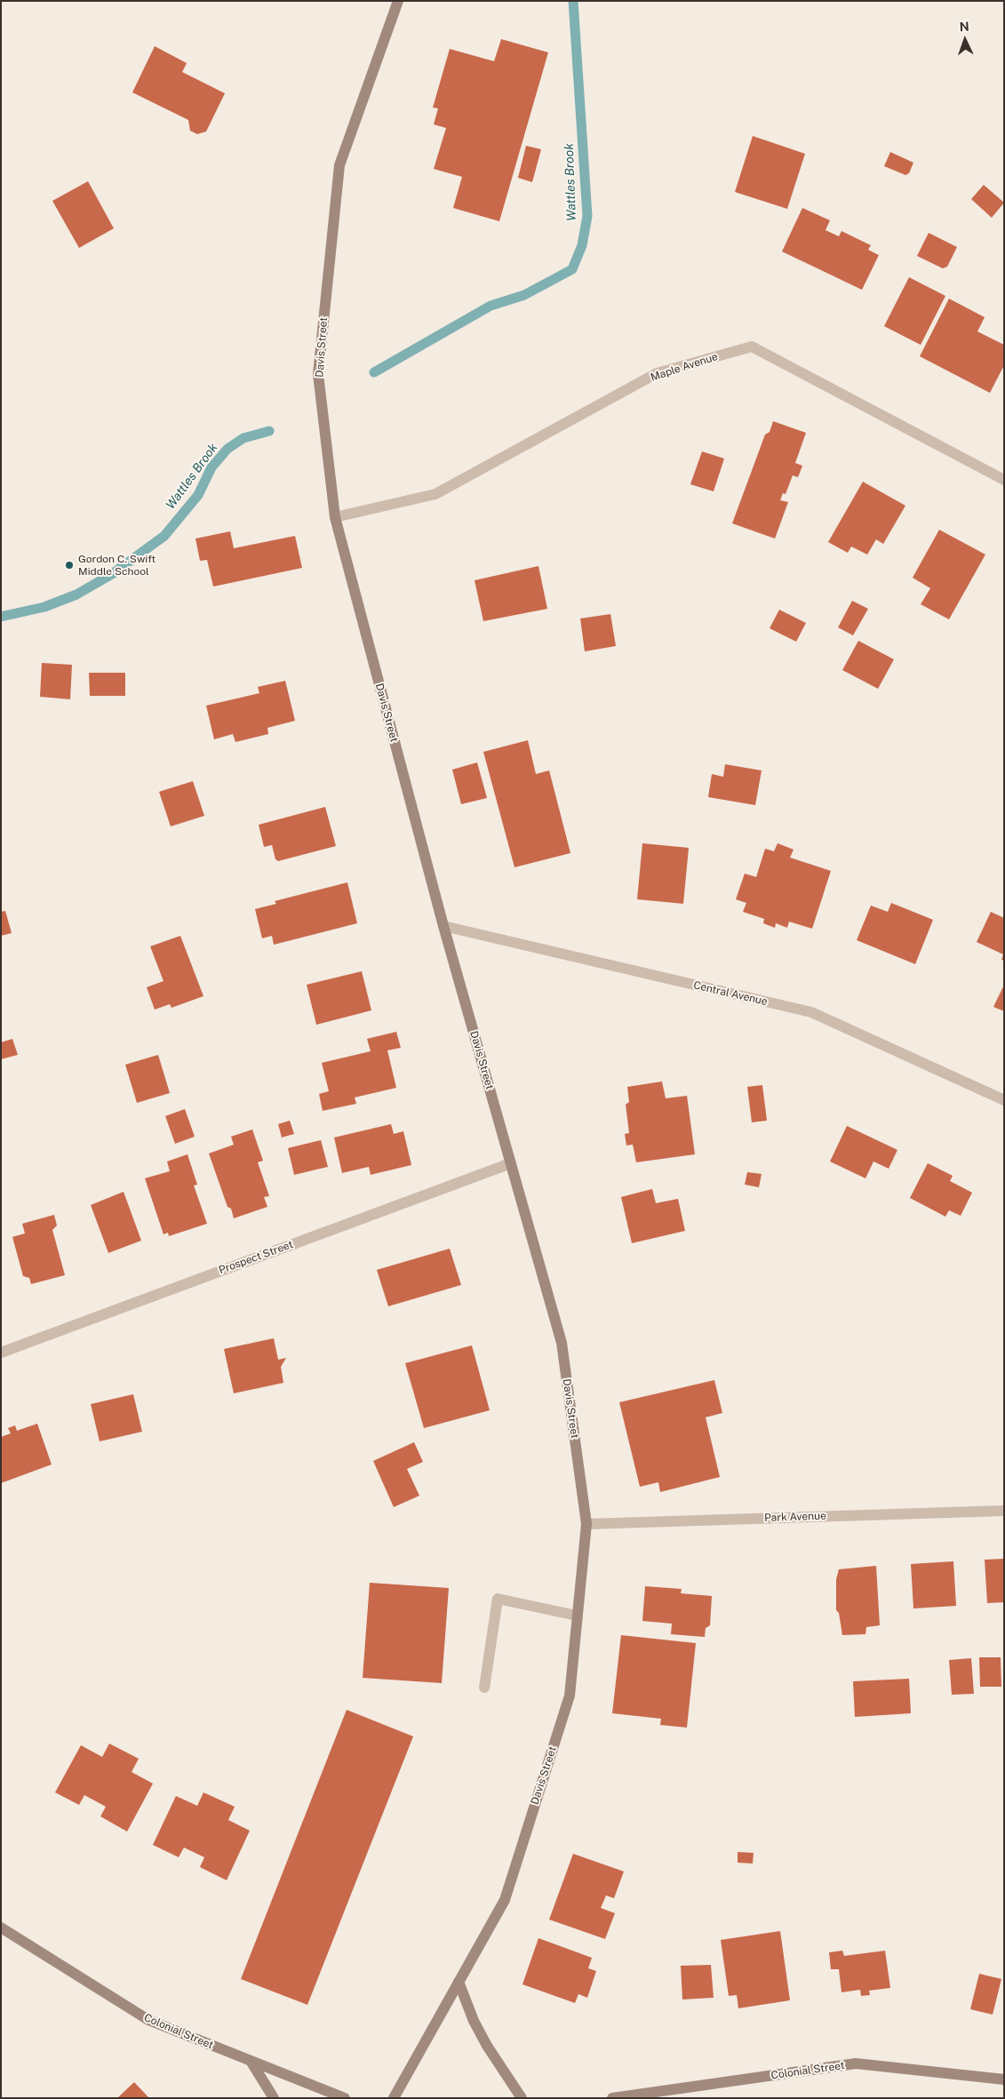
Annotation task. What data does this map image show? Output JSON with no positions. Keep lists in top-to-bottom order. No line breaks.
{"streets":{"main road":["Davis Street","Colonial Street"],"street":["Maple Avenue","Central Avenue","Prospect Street","Park Avenue"]},"crossings":[["Davis Street","Maple Avenue"],["Davis Street","Central Avenue"],["Davis Street","Prospect Street"],["Davis Street","Park Avenue"]],"water":["Wattles Brook"],"places":["Gordon C. Swift Middle School"],"north":"top"}
